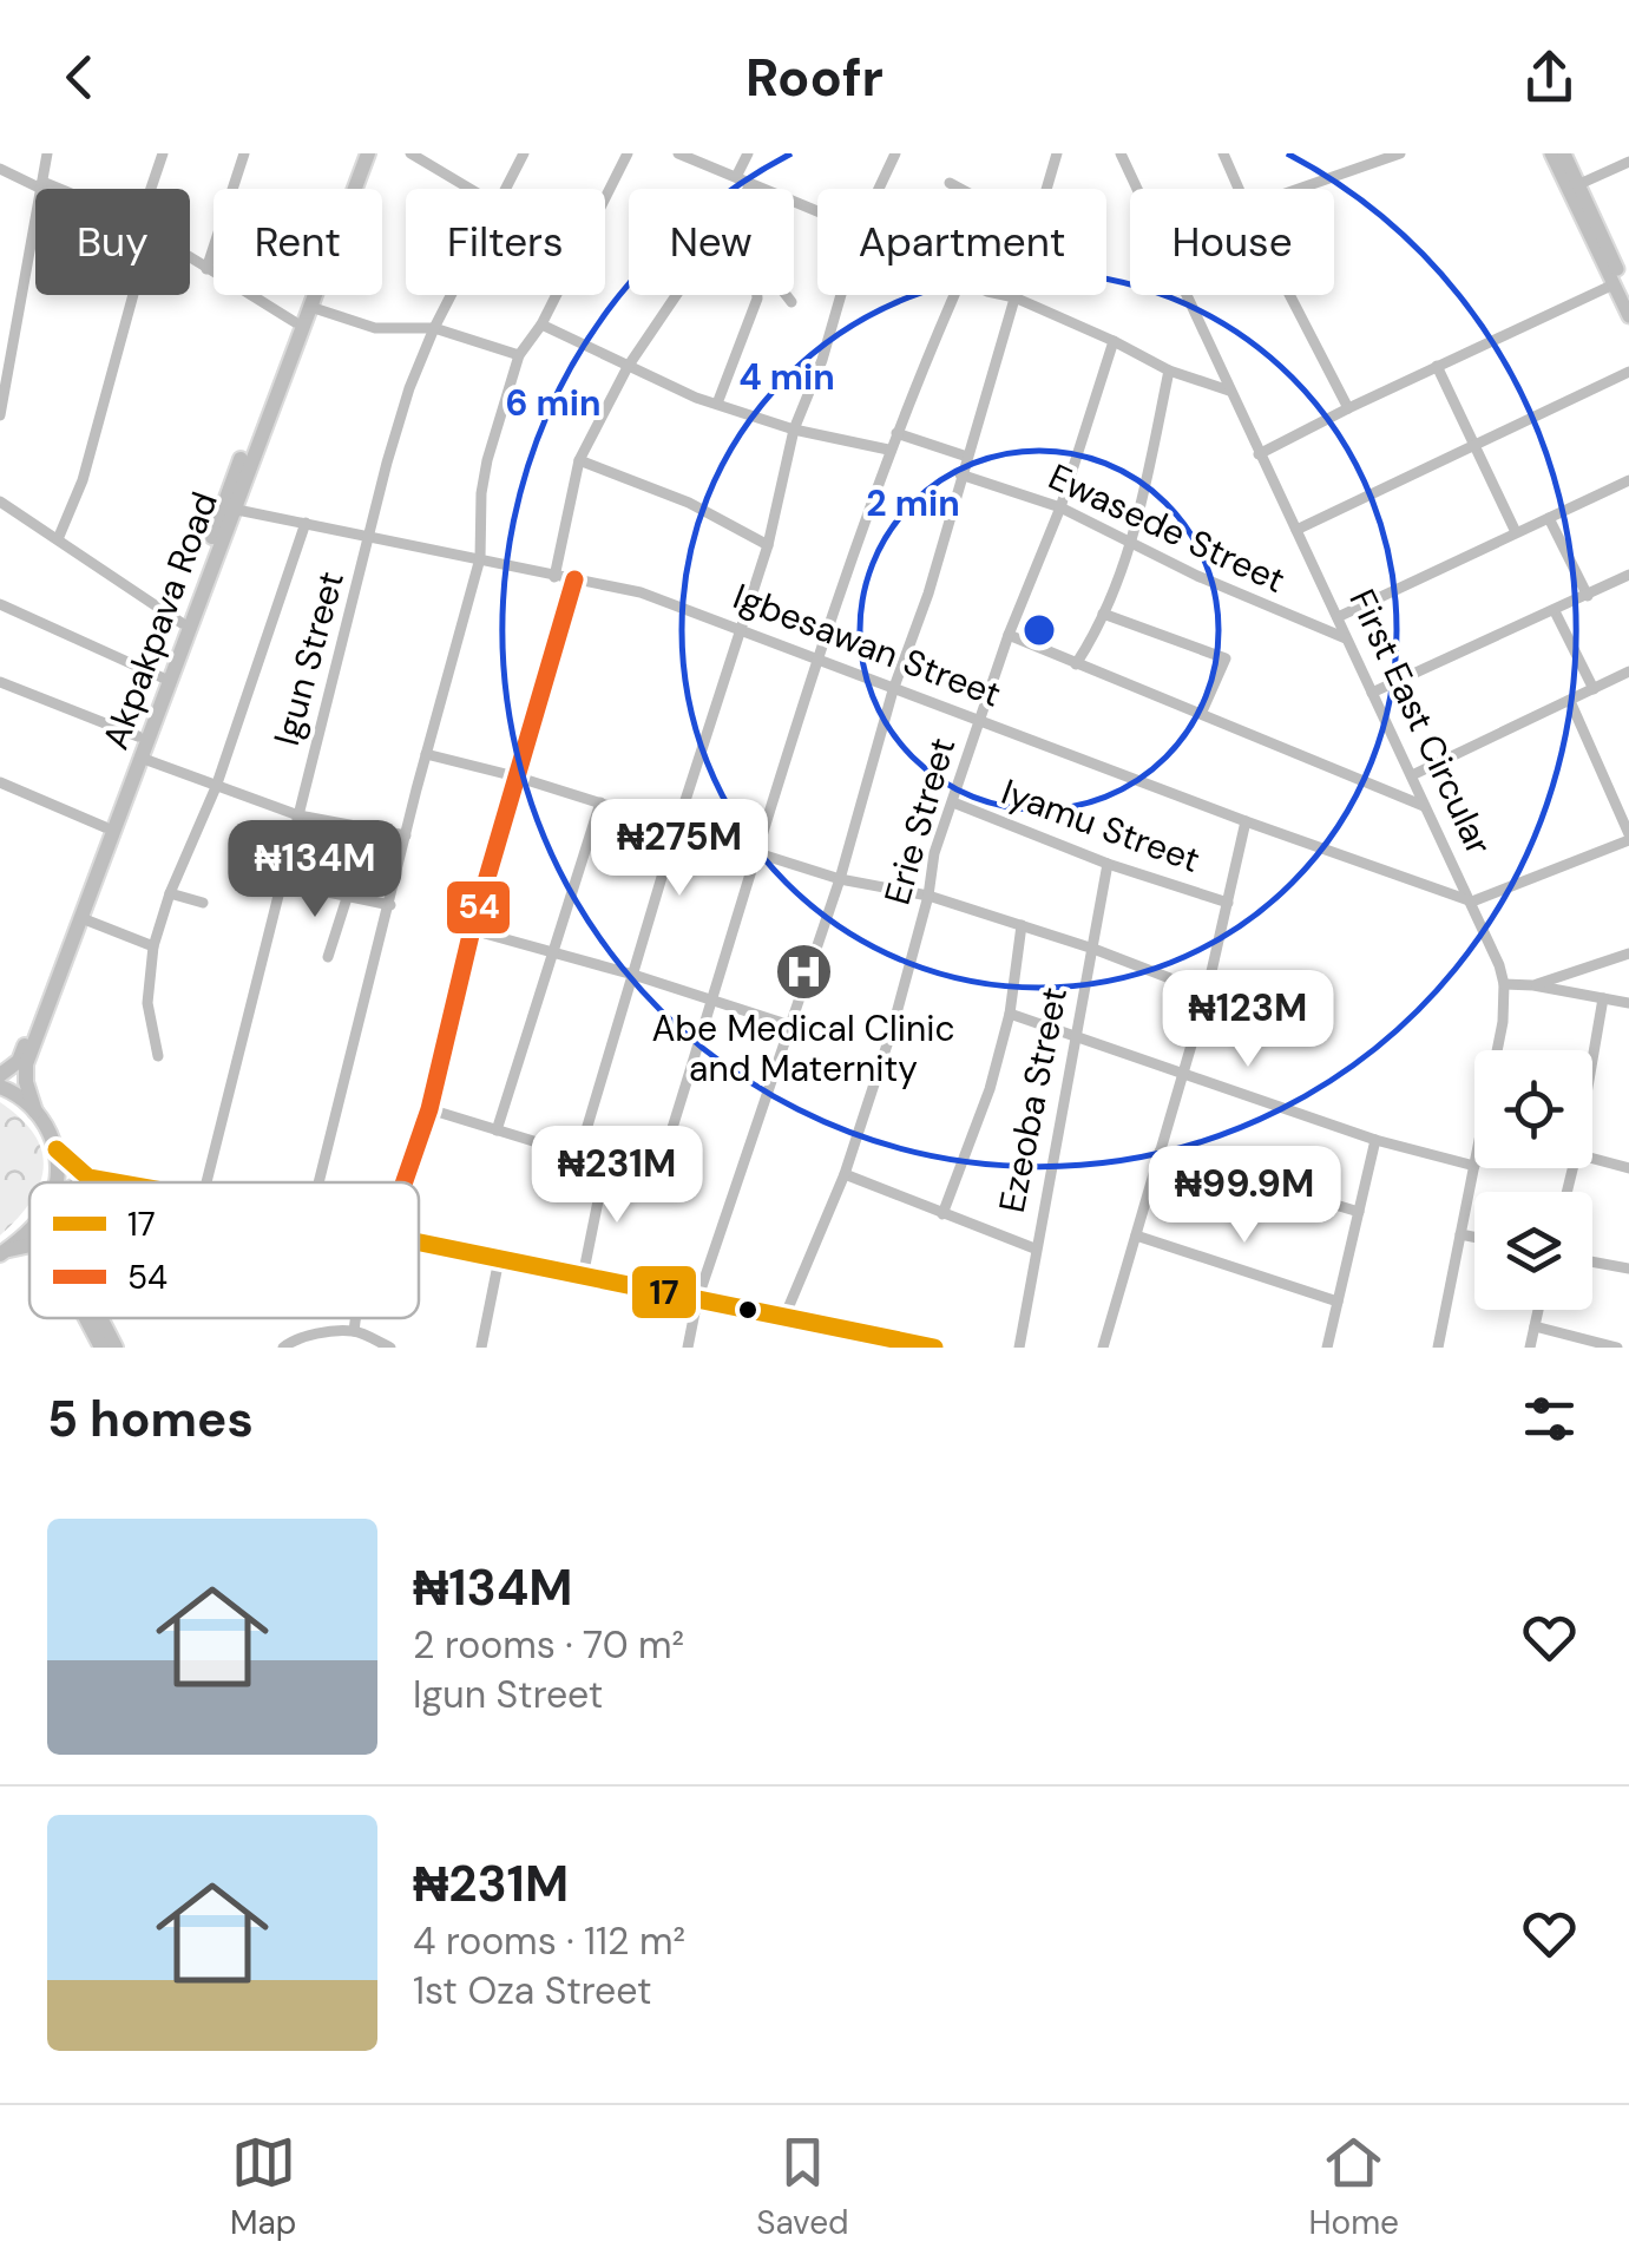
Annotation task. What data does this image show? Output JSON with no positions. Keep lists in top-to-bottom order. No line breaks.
{"streets":{"highway":["Akpakpava Road"],"street":["Ewasede Street","Igbesawan Street","Igun Street","First East Circular","Erie Street","Iyamu Street","Ezeoba Street"]},"crossings":[["Ewasede Street","First East Circular"],["Ewasede Street","Erie Street"],["Akpakpava Road","Igbesawan Street"],["Igbesawan Street","Igun Street"],["Igbesawan Street","First East Circular"],["Igbesawan Street","Erie Street"],["Erie Street","Iyamu Street"],["Iyamu Street","Ezeoba Street"]],"places":{"hospital":["Abe Medical Clinic and Maternity"]},"lines":["transit line 54","transit line 17"],"legend":["17","54"],"page":{"header":"Roofr","chip":["Buy","Rent","Filters","New","Apartment","House"],"price":["₦275M","₦134M","₦123M","₦231M","₦99.9M"],"heading":"5 homes","list":[{"name":"₦134M","note":"2 rooms · 70 m² · Igun Street"},{"name":"₦231M","note":"4 rooms · 112 m² · 1st Oza Street"}],"tabs":["Map","Saved","Home"]},"rings":["4 min","6 min","2 min"]}
